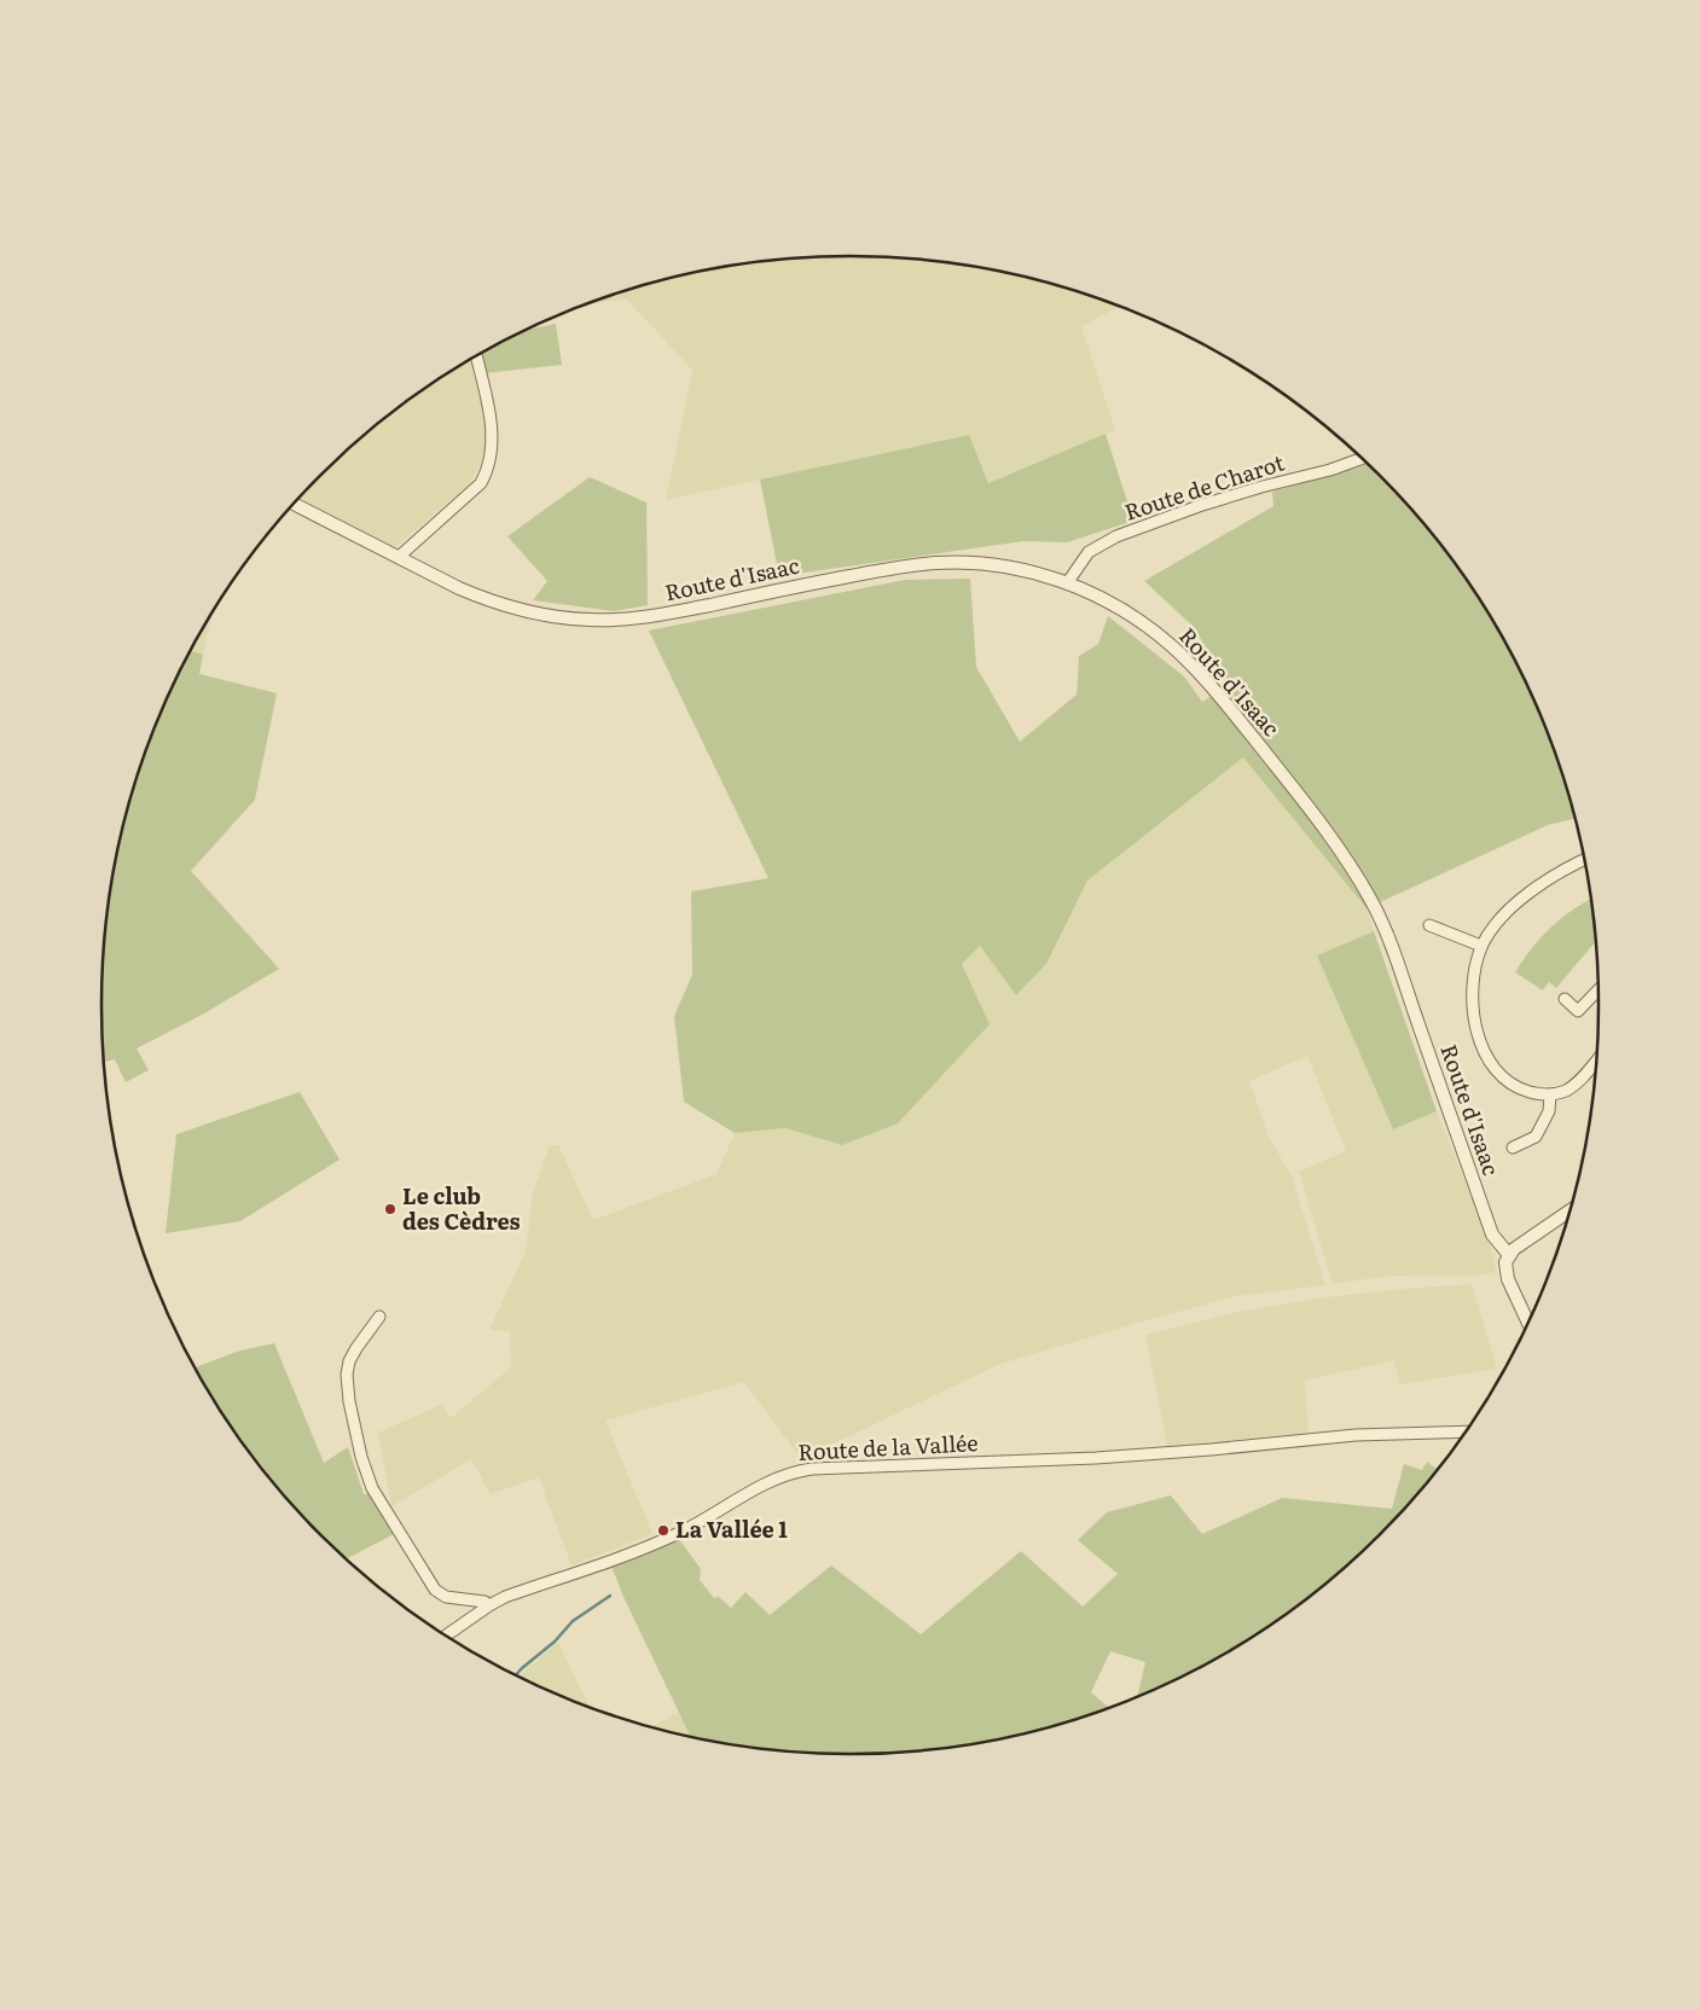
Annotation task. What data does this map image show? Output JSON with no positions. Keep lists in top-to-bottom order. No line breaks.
{"streets":{"street":["Route de Charot","Route d'Isaac","Route de la Vallée"]},"crossings":[["Route de Charot","Route d'Isaac"]],"places":["Le club des Cèdres","La Vallée 1"]}
